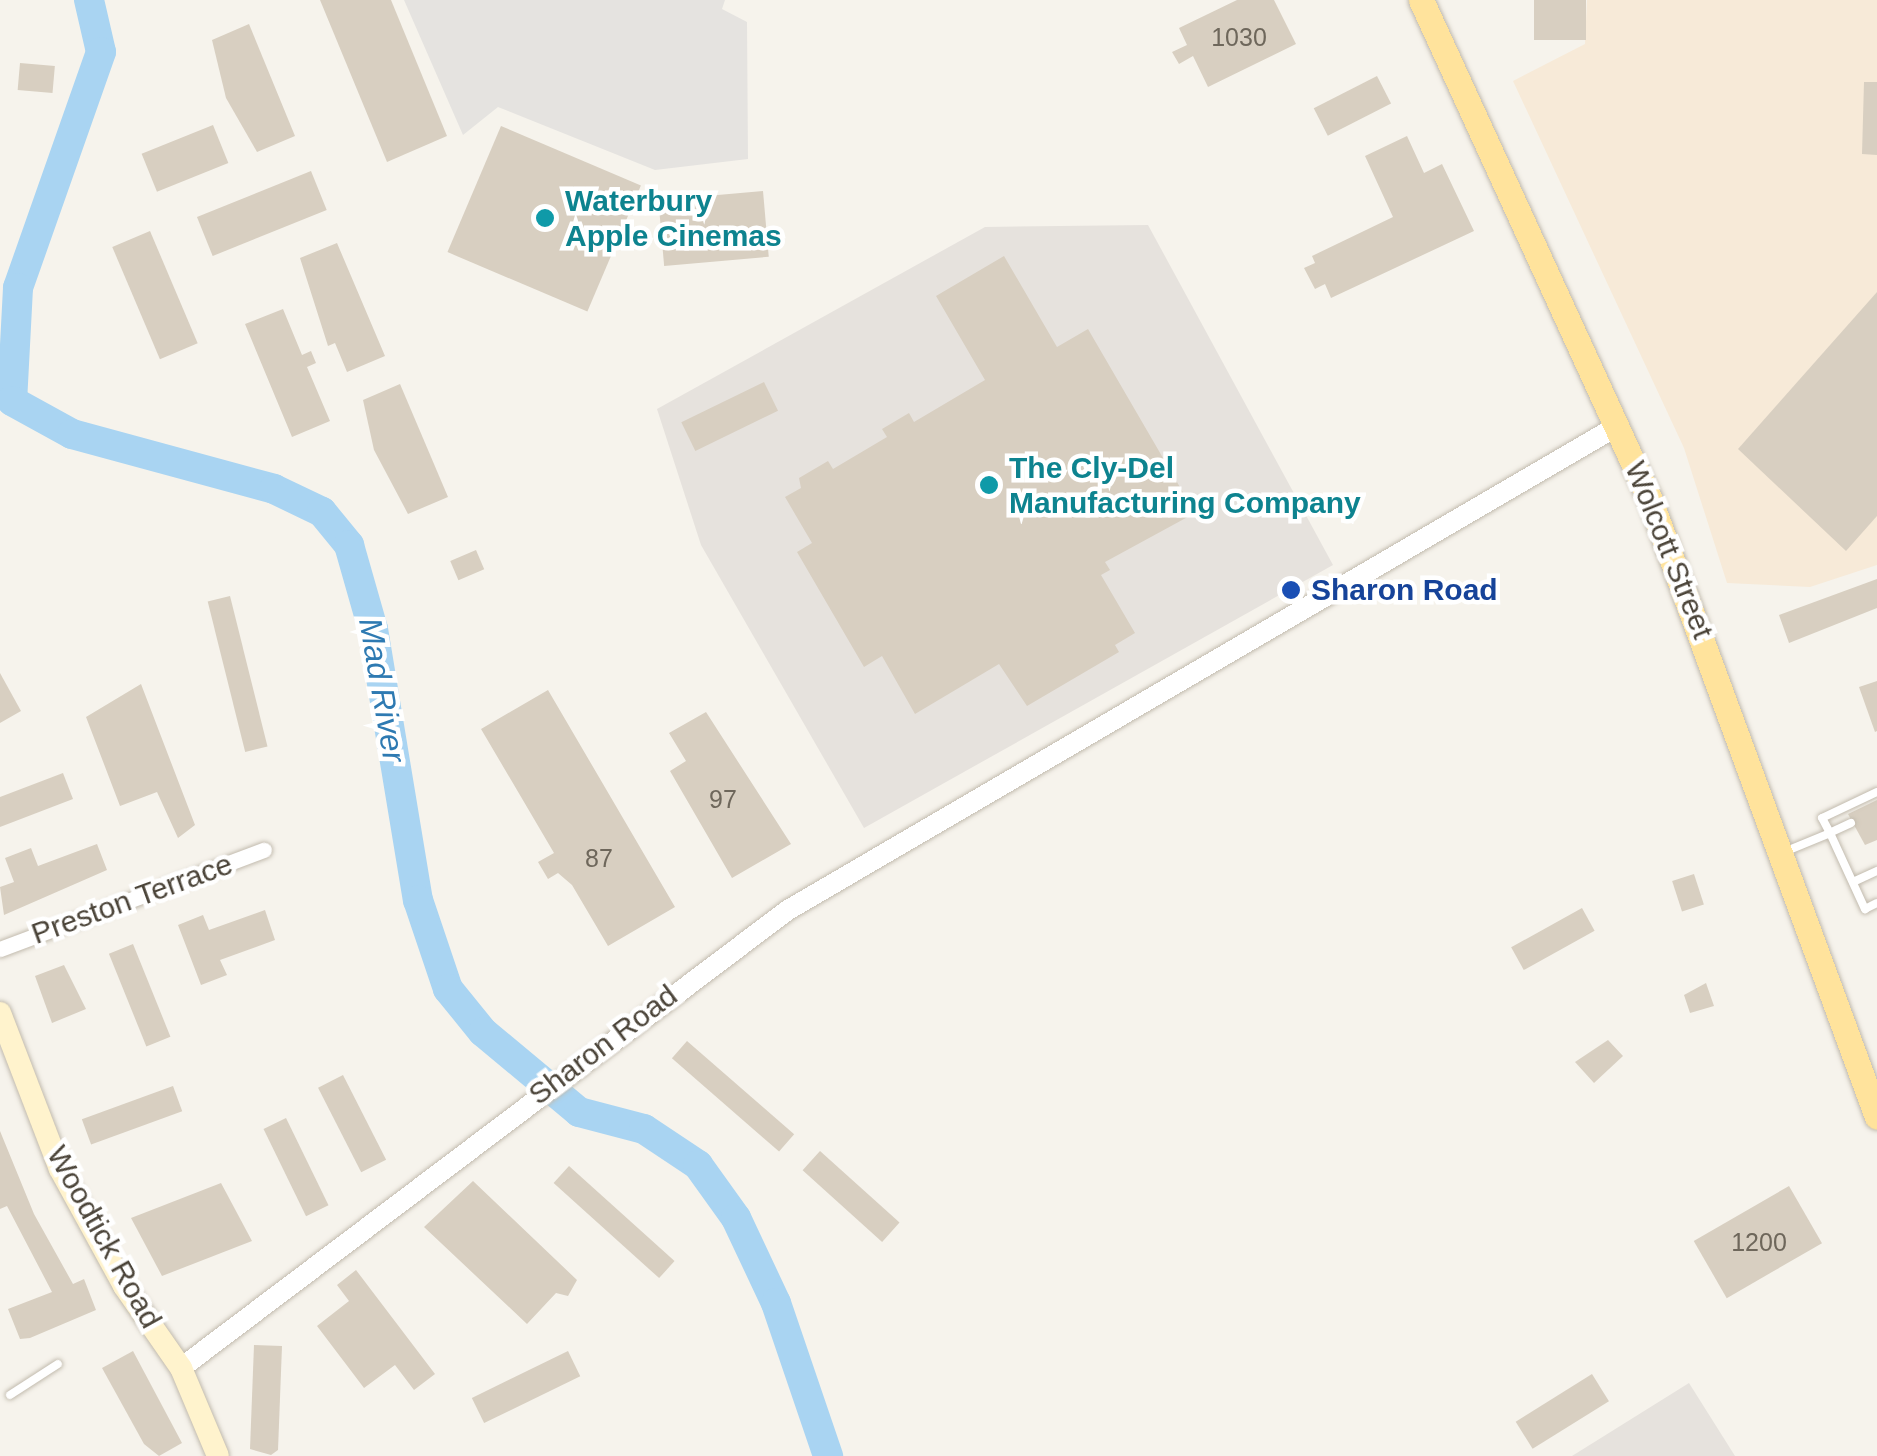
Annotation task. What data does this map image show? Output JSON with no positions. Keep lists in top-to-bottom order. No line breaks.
{"streets":{"main road":["Wolcott Street","Woodtick Road"],"street":["Preston Terrace","Sharon Road"]},"crossings":[["Wolcott Street","Sharon Road"],["Sharon Road","Woodtick Road"]],"water":["Mad River"],"places":["Waterbury Apple Cinemas","The Cly-Del Manufacturing Company","Sharon Road"],"house_numbers":["1030","97","87","1200"]}
